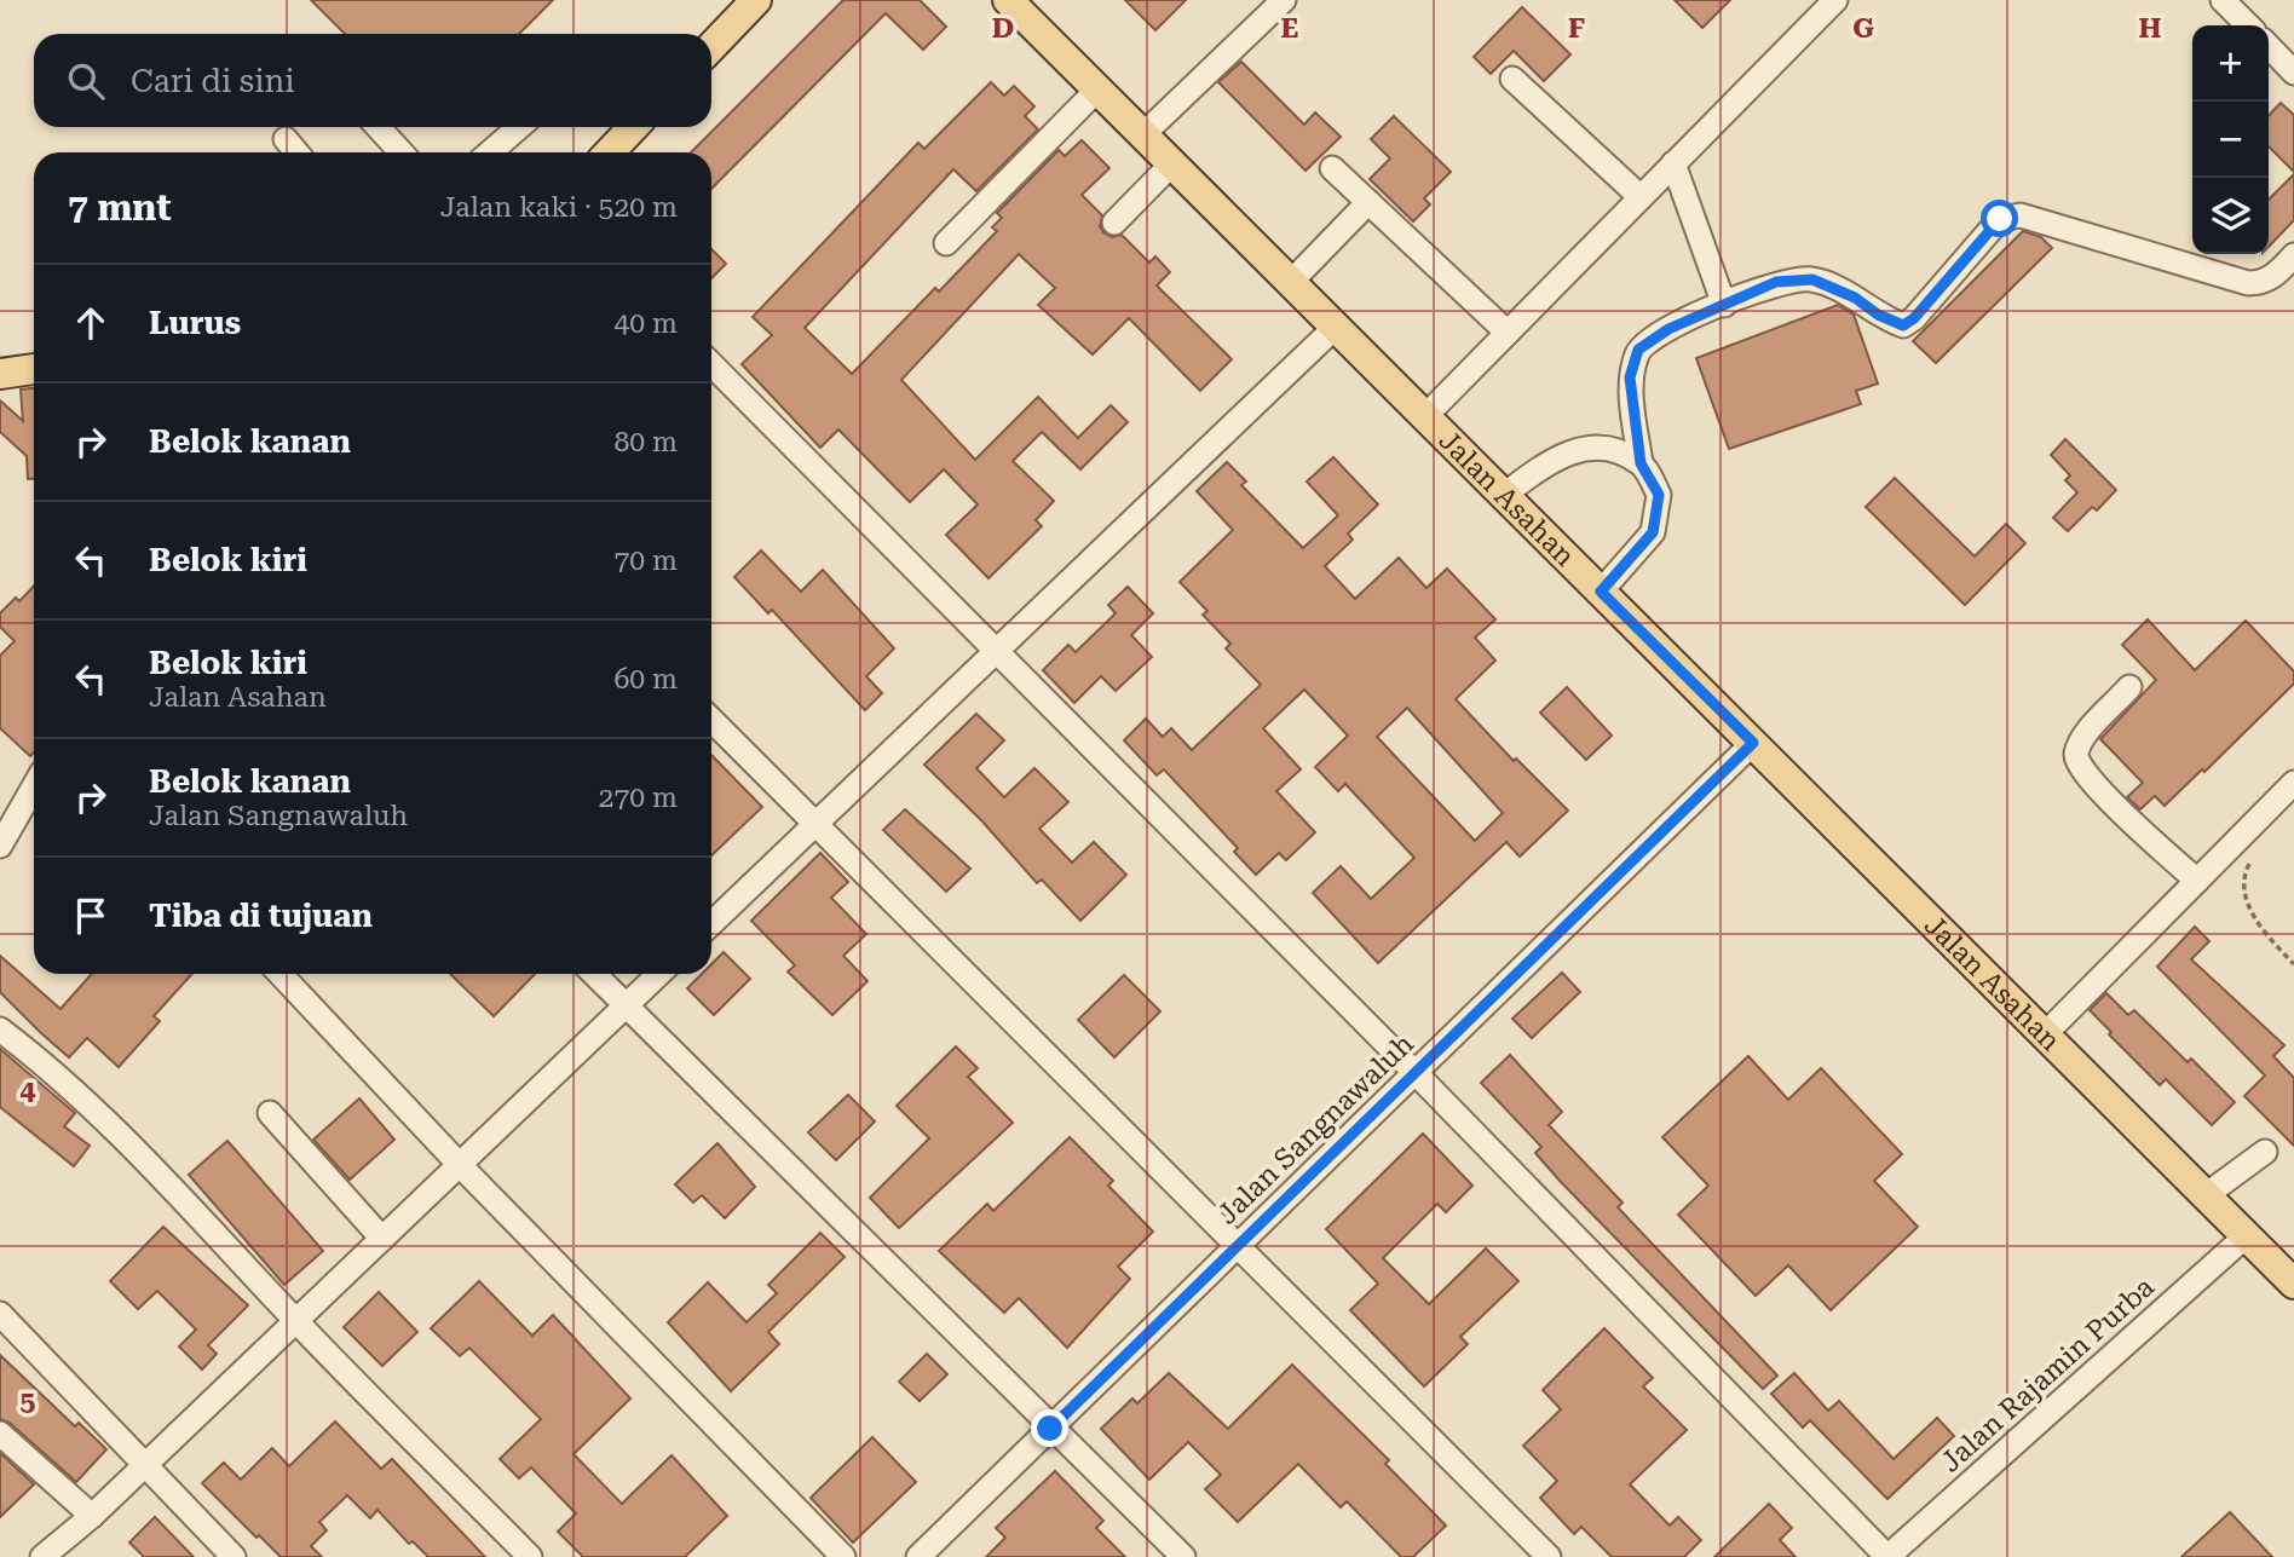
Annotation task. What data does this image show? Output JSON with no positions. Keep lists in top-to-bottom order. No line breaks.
{"streets":{"main road":["Jalan Asahan"],"street":["Jalan Sangnawaluh","Jalan Rajamin Purba"]},"crossings":[["Jalan Asahan","Jalan Sangnawaluh"],["Jalan Asahan","Jalan Rajamin Purba"]],"page":{"map_buttons":["+","−"],"search":"Cari di sini","heading":["7 mnt","Jalan kaki · 520 m"],"list":[["Lurus","40 m"],["Belok kanan","80 m"],["Belok kiri","70 m"],["Belok kiri","Jalan Asahan","60 m"],["Belok kanan","Jalan Sangnawaluh","270 m"],"Tiba di tujuan"]},"grid":{"columns":["D","E","F","G","H"],"rows":["4","5"]}}
